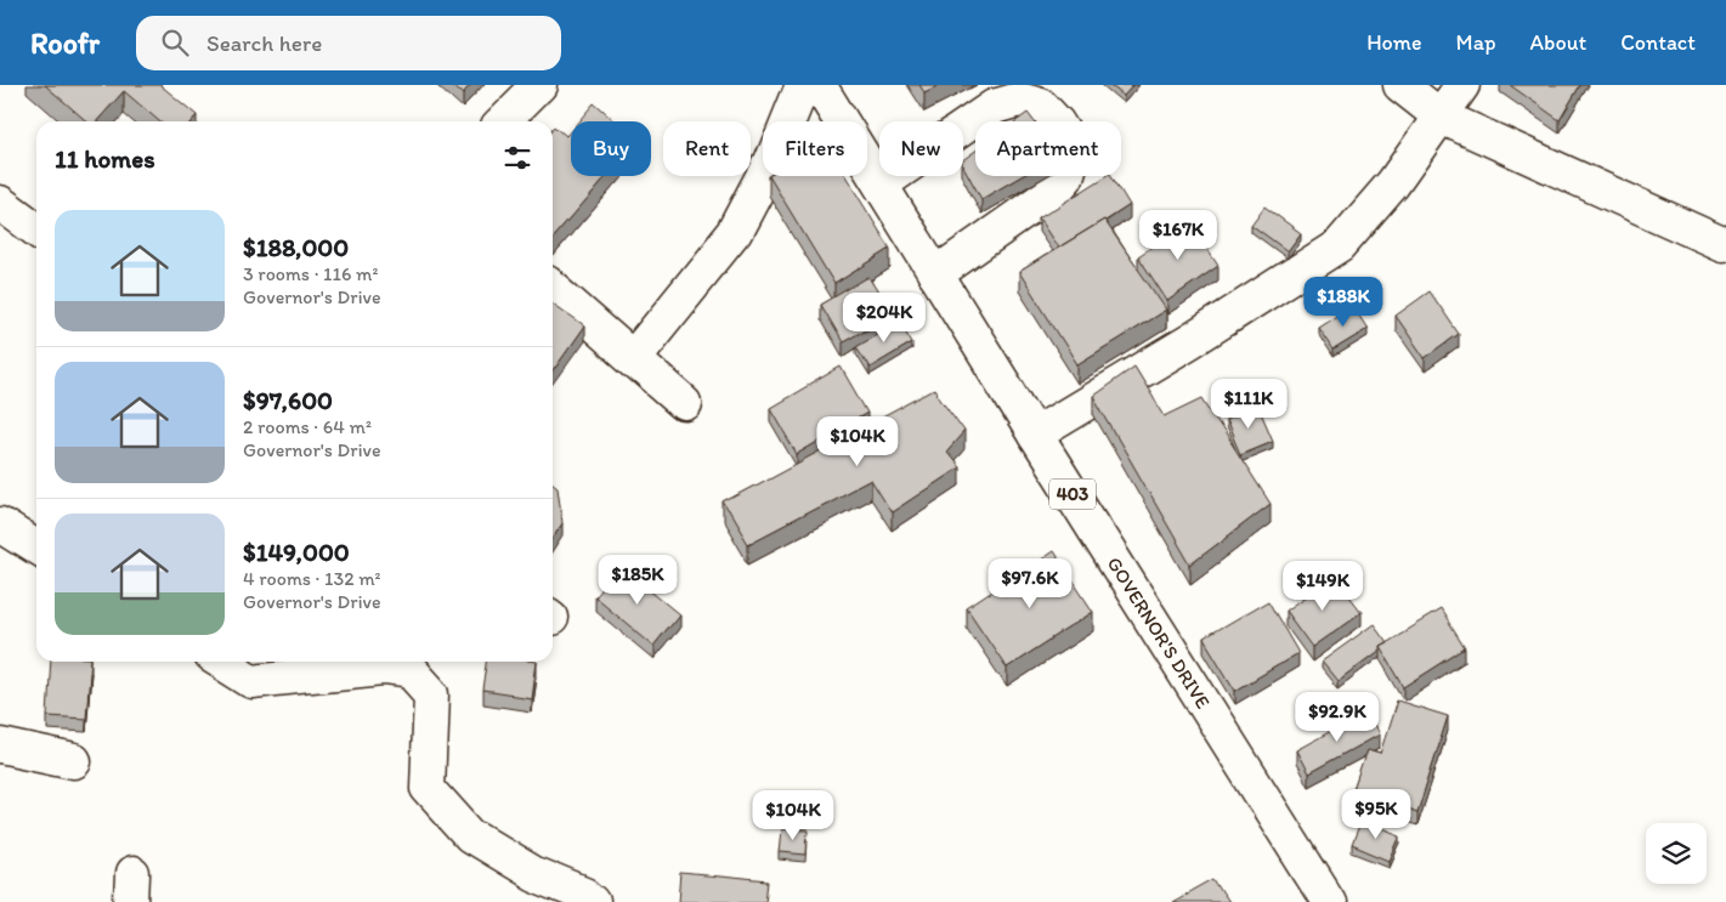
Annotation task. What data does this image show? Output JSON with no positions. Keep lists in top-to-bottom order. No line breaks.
{"streets":{"street":["403","GOVERNOR'S DRIVE"]},"page":{"header":"Roofr","search":"Search here","nav":["Home","Map","About","Contact"],"chip":["Buy","Rent","Filters","New","Apartment"],"heading":"11 homes","list":[{"name":"$188,000","note":"3 rooms · 116 m² · Governor's Drive"},{"name":"$97,600","note":"2 rooms · 64 m² · Governor's Drive"},{"name":"$149,000","note":"4 rooms · 132 m² · Governor's Drive"}],"price":["$167K","$188K","$204K","$111K","$104K","$185K","$97.6K","$149K","$92.9K","$95K","$104K"]}}
